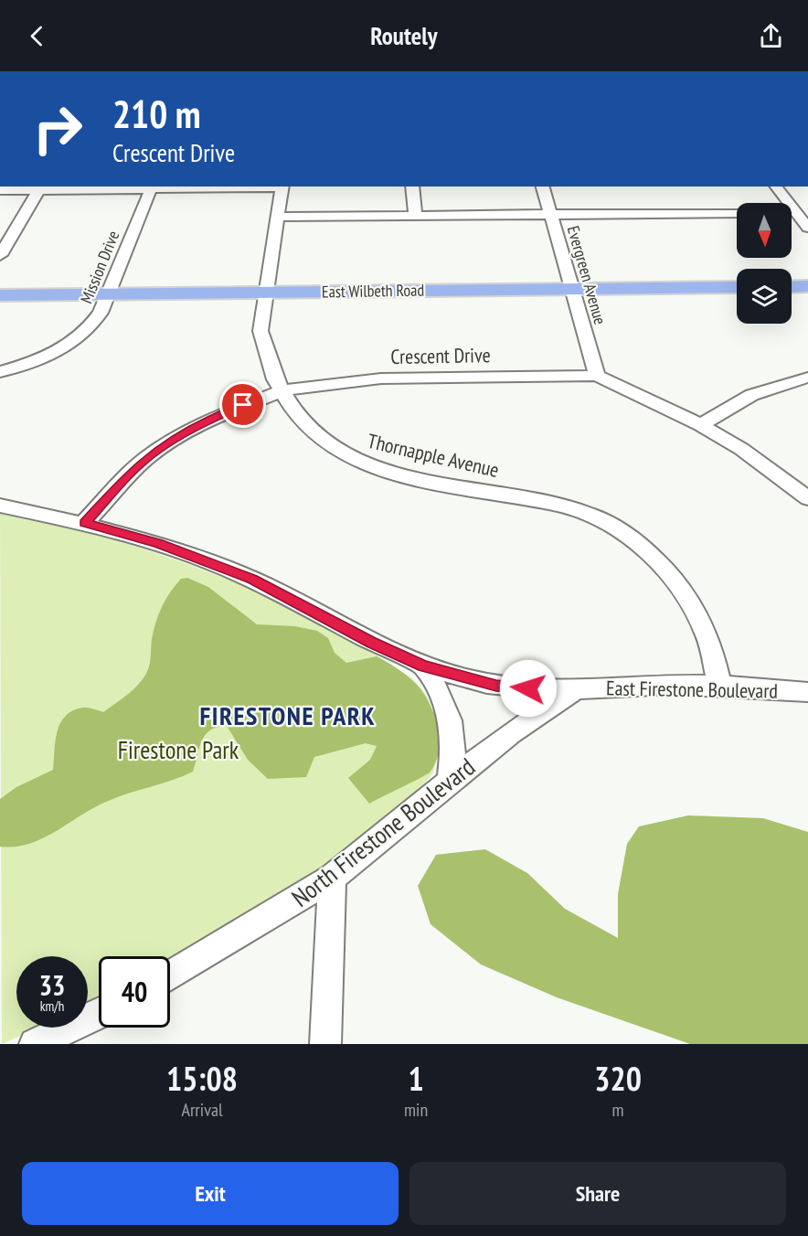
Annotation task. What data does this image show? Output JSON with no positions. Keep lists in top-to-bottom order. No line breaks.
{"streets":{"main road":["East Wilbeth Road"],"street":["Mission Drive","Evergreen Avenue","Crescent Drive","Thornapple Avenue","East Firestone Boulevard","North Firestone Boulevard"]},"crossings":[["Mission Drive","East Wilbeth Road"],["Evergreen Avenue","East Wilbeth Road"],["Evergreen Avenue","Crescent Drive"],["East Wilbeth Road","Thornapple Avenue"],["Crescent Drive","Thornapple Avenue"],["Crescent Drive","East Firestone Boulevard"],["Thornapple Avenue","East Firestone Boulevard"],["East Firestone Boulevard","North Firestone Boulevard"]],"districts":["FIRESTONE PARK"],"parks":["Firestone Park"],"north":"bottom","page":{"header":"Routely","turn":["210 m","Crescent Drive"],"speed":"33 km/h","limit":"40","eta":["15:08","Arrival","1","min","320","m"],"buttons":["Exit","Share"]}}
